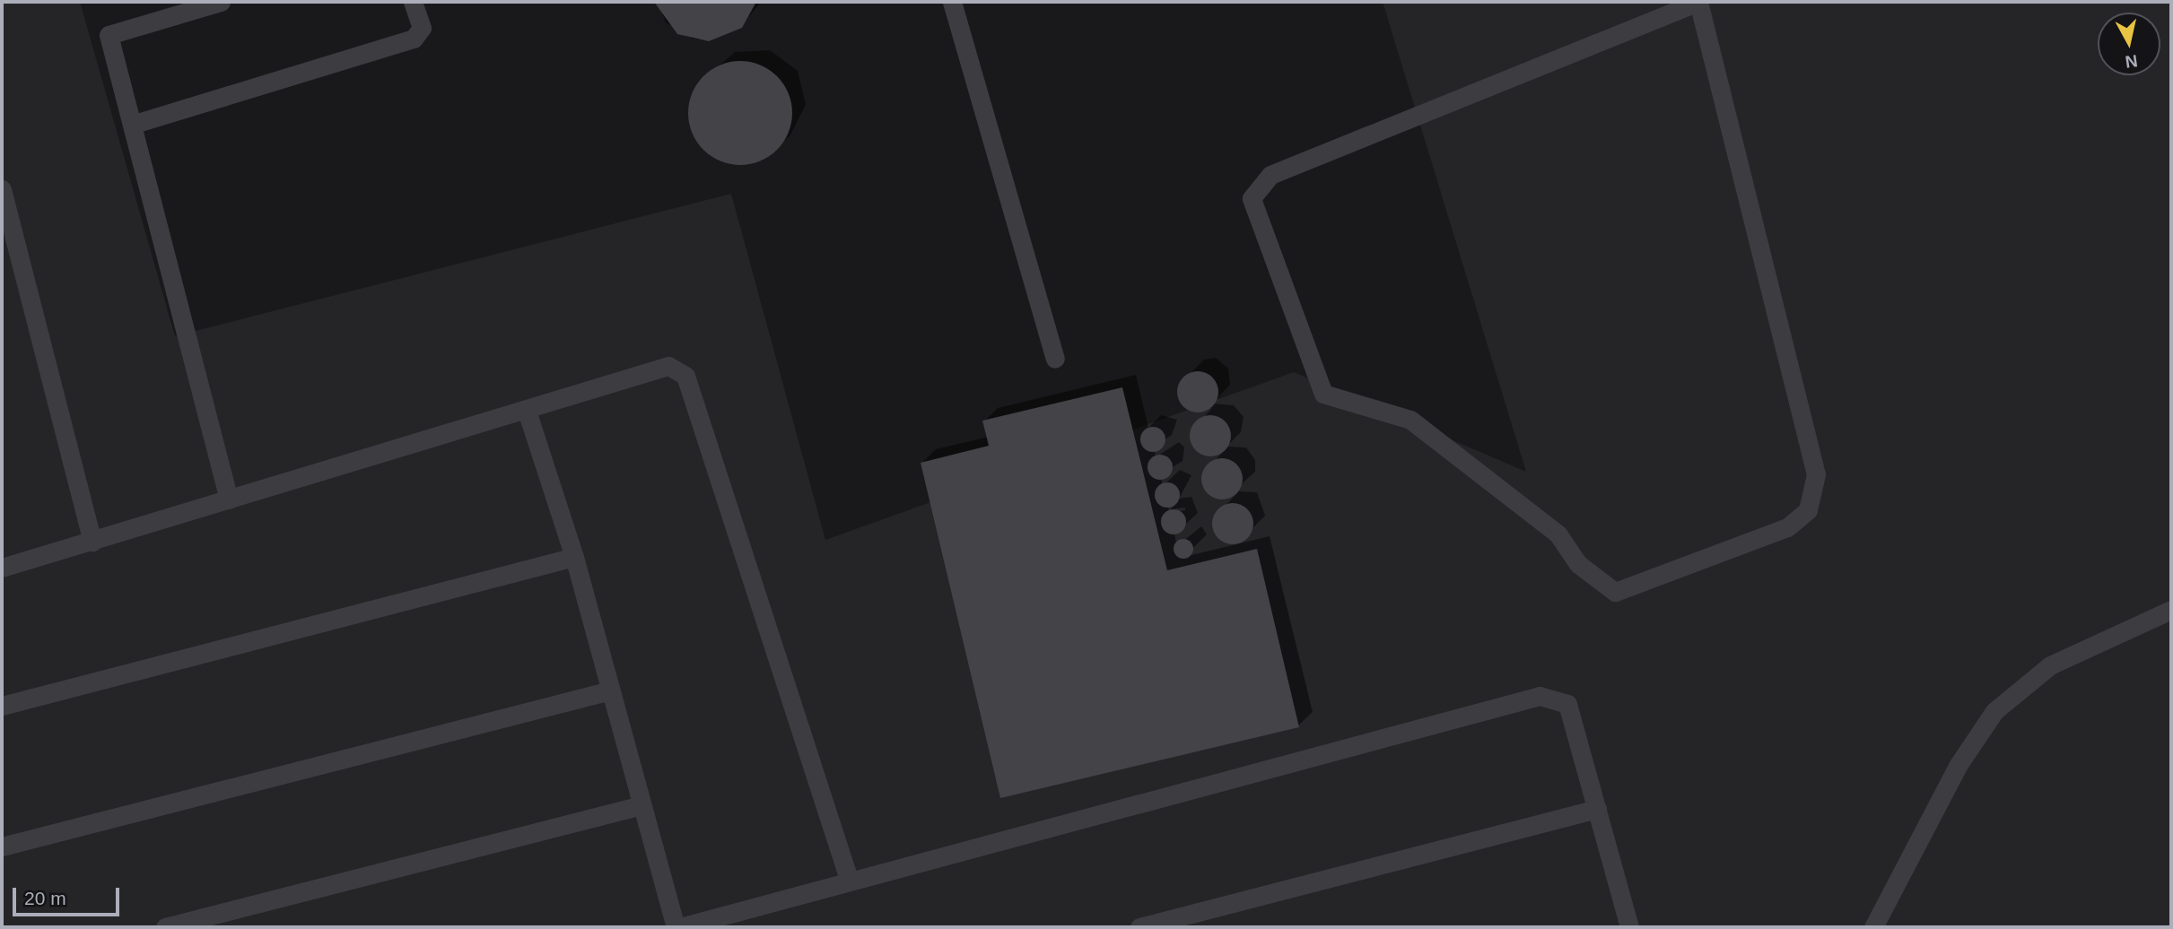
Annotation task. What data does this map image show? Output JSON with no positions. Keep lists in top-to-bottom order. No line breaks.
{"scale_bar":"20 m","north":"bottom"}
